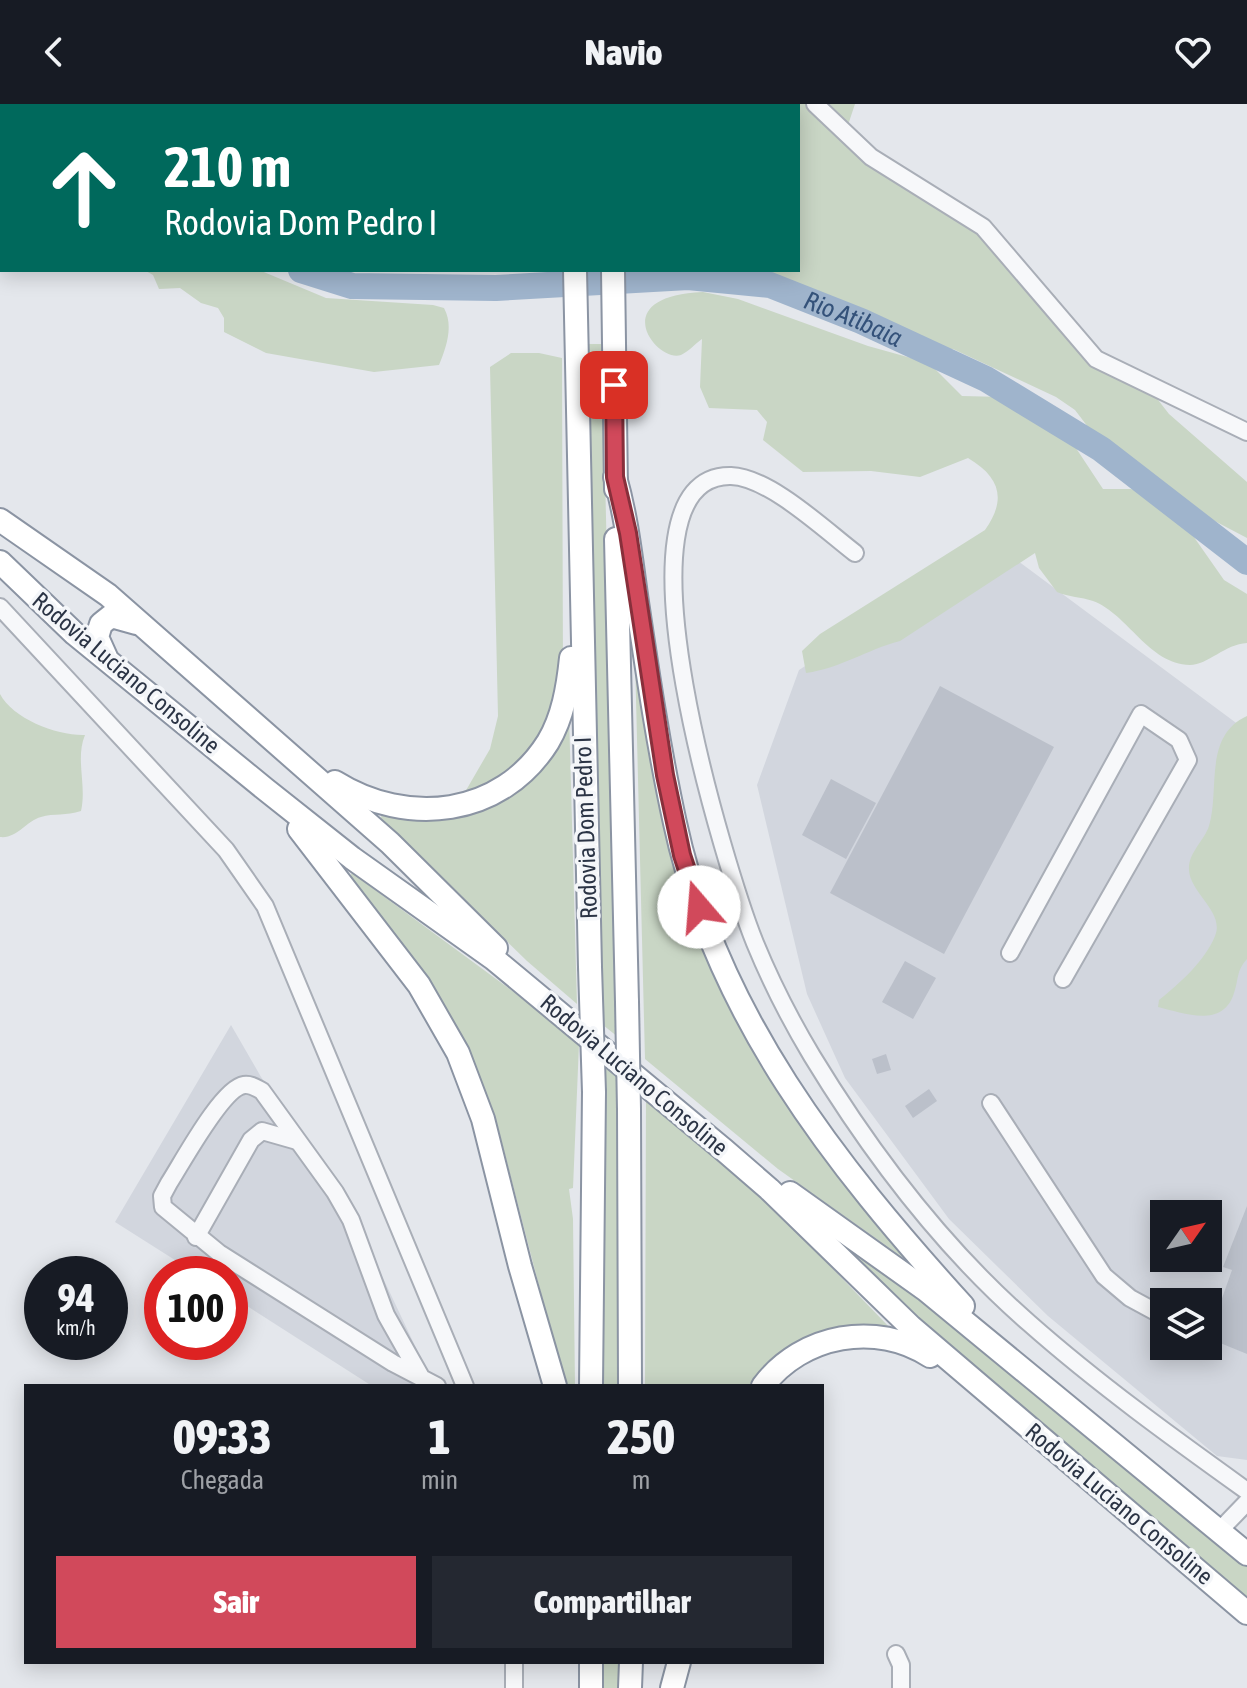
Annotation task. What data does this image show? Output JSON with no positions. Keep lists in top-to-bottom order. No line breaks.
{"streets":{"highway":["Rodovia Luciano Consoline","Rodovia Dom Pedro I"]},"water":["Rio Atibaia"],"north":"top right","page":{"header":"Navio","turn":["210 m","Rodovia Dom Pedro I"],"speed":"94 km/h","limit":"100","eta":["09:33","Chegada","1","min","250","m"],"buttons":["Sair","Compartilhar"]}}
